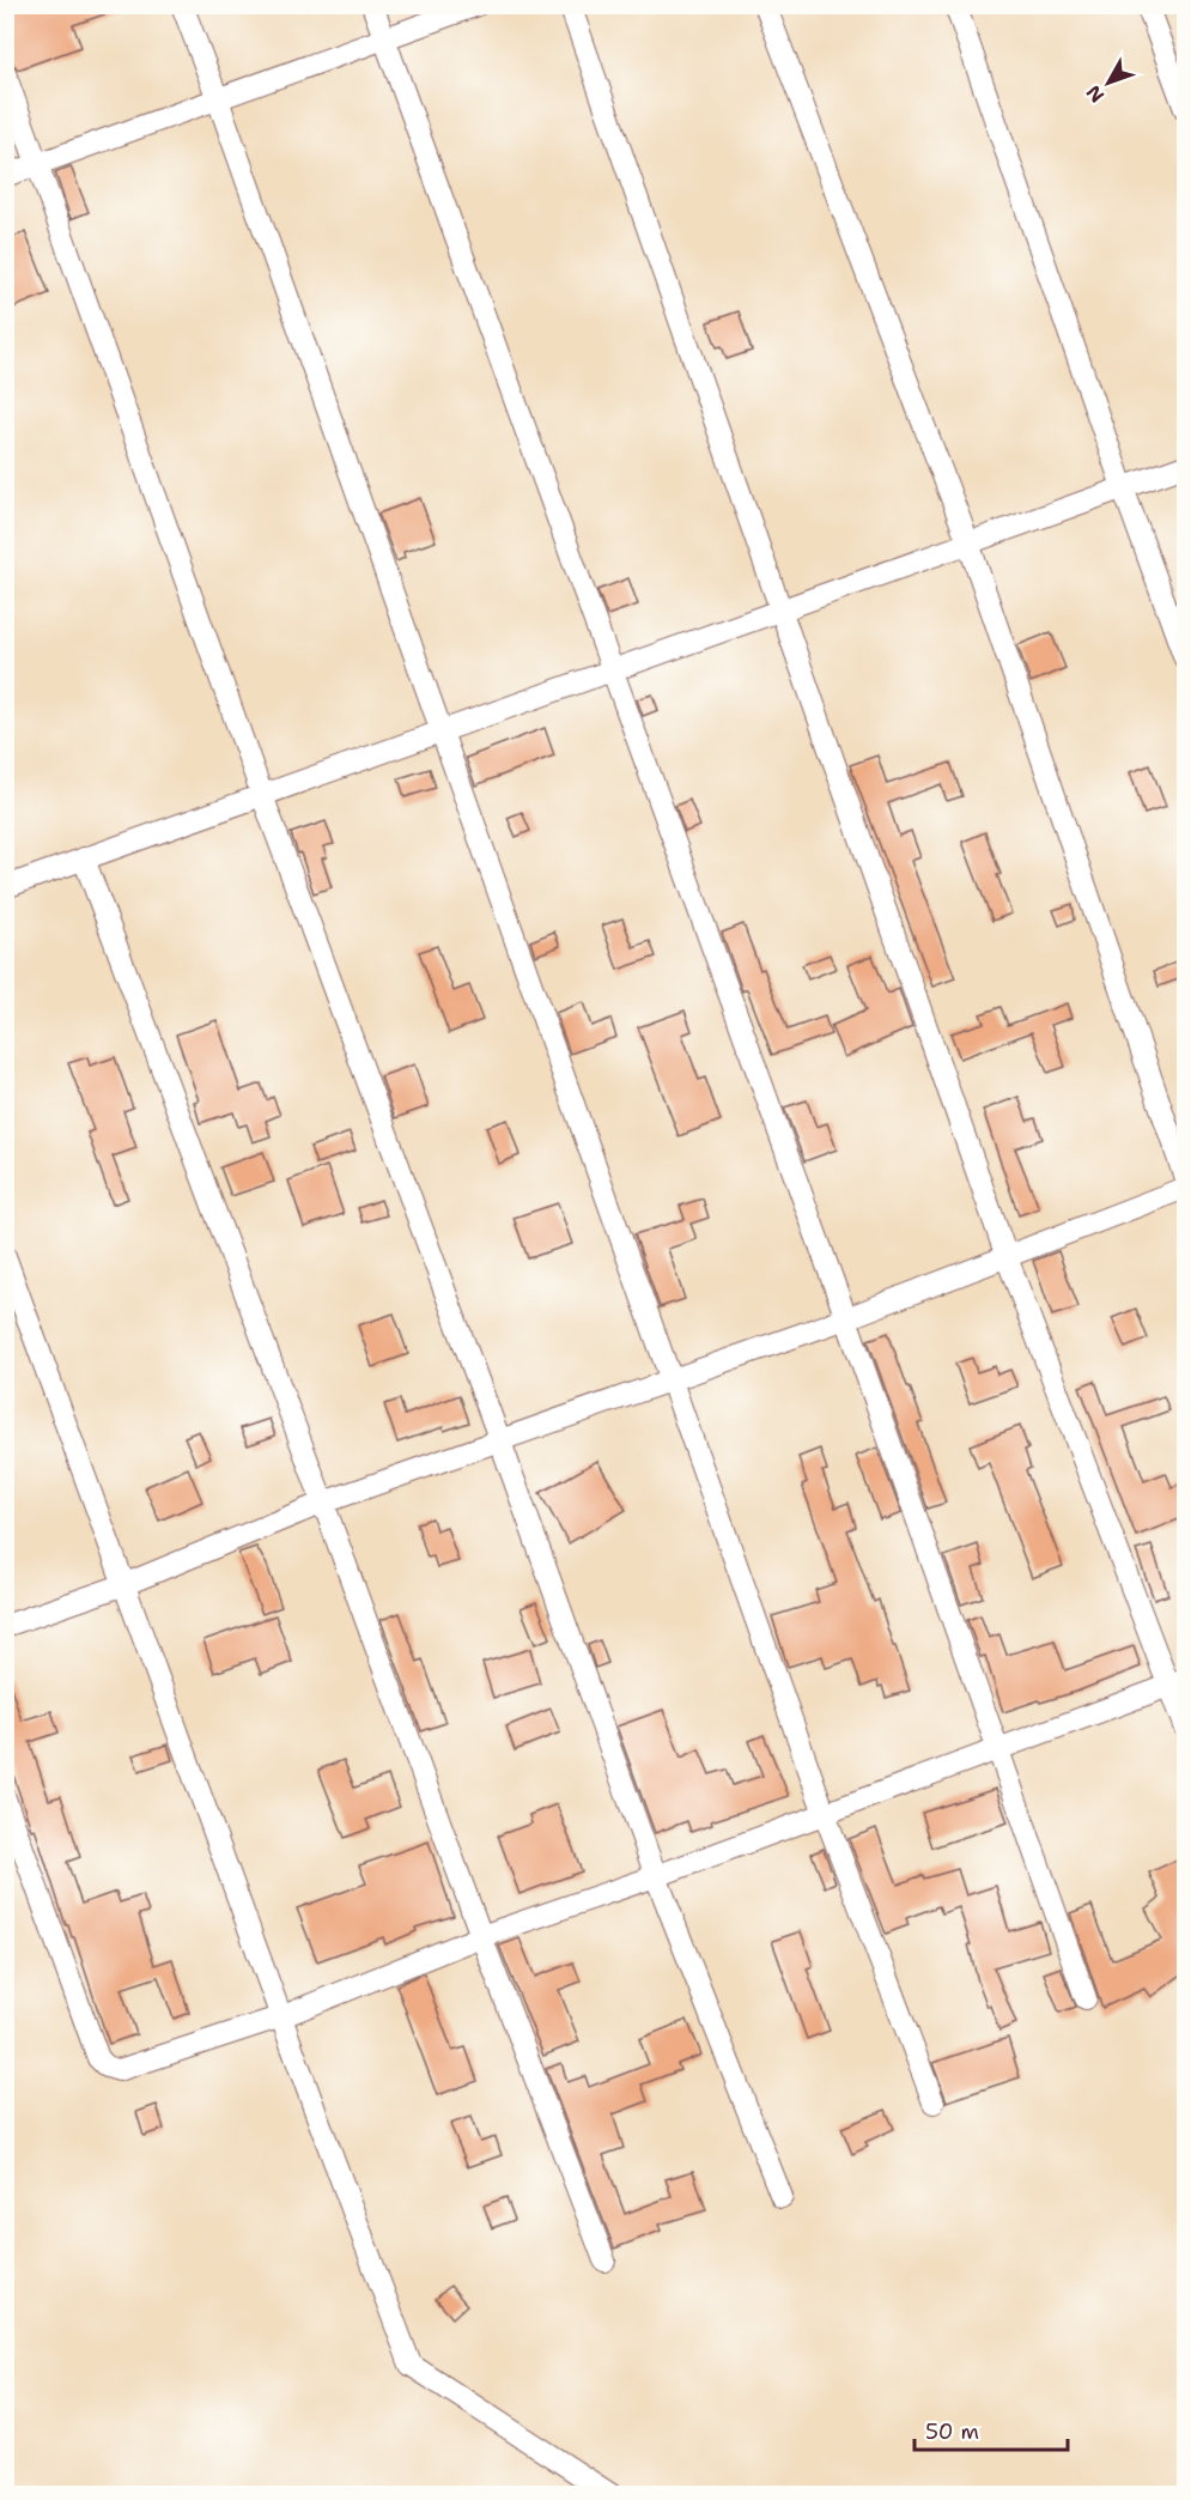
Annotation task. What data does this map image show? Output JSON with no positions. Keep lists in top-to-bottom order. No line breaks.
{"scale_bar":"50 m","north":"bottom left"}
